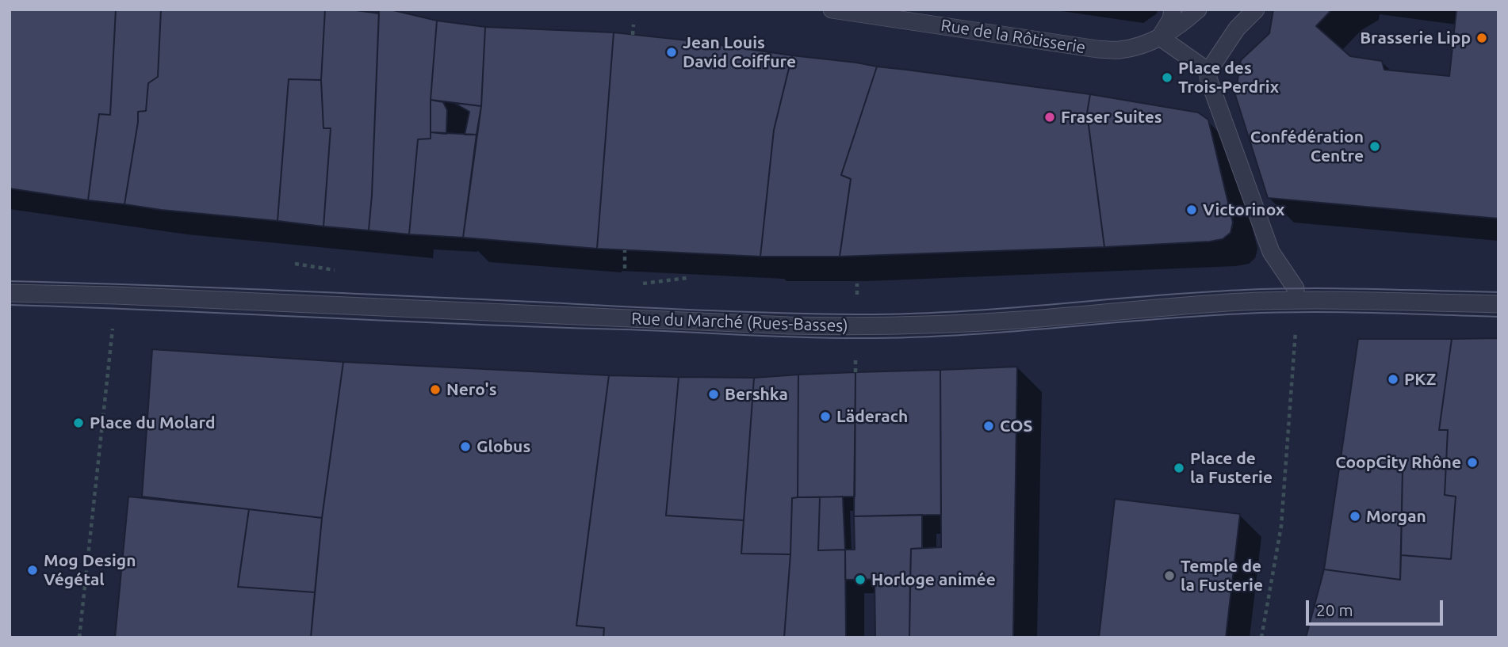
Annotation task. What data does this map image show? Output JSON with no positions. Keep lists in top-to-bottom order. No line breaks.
{"streets":{"street":["Rue de la Rôtisserie","Rue du Marché (Rues-Basses)"]},"places":["Brasserie Lipp","Jean Louis David Coiffure","Place des Trois-Perdrix","Fraser Suites","Confédération Centre","Victorinox","PKZ","Nero's","Bershka","Läderach","Place du Molard","COS","Globus","CoopCity Rhône","Place de la Fusterie","Morgan","Mog Design Végétal","Temple de la Fusterie","Horloge animée"],"scale_bar":"20 m"}
